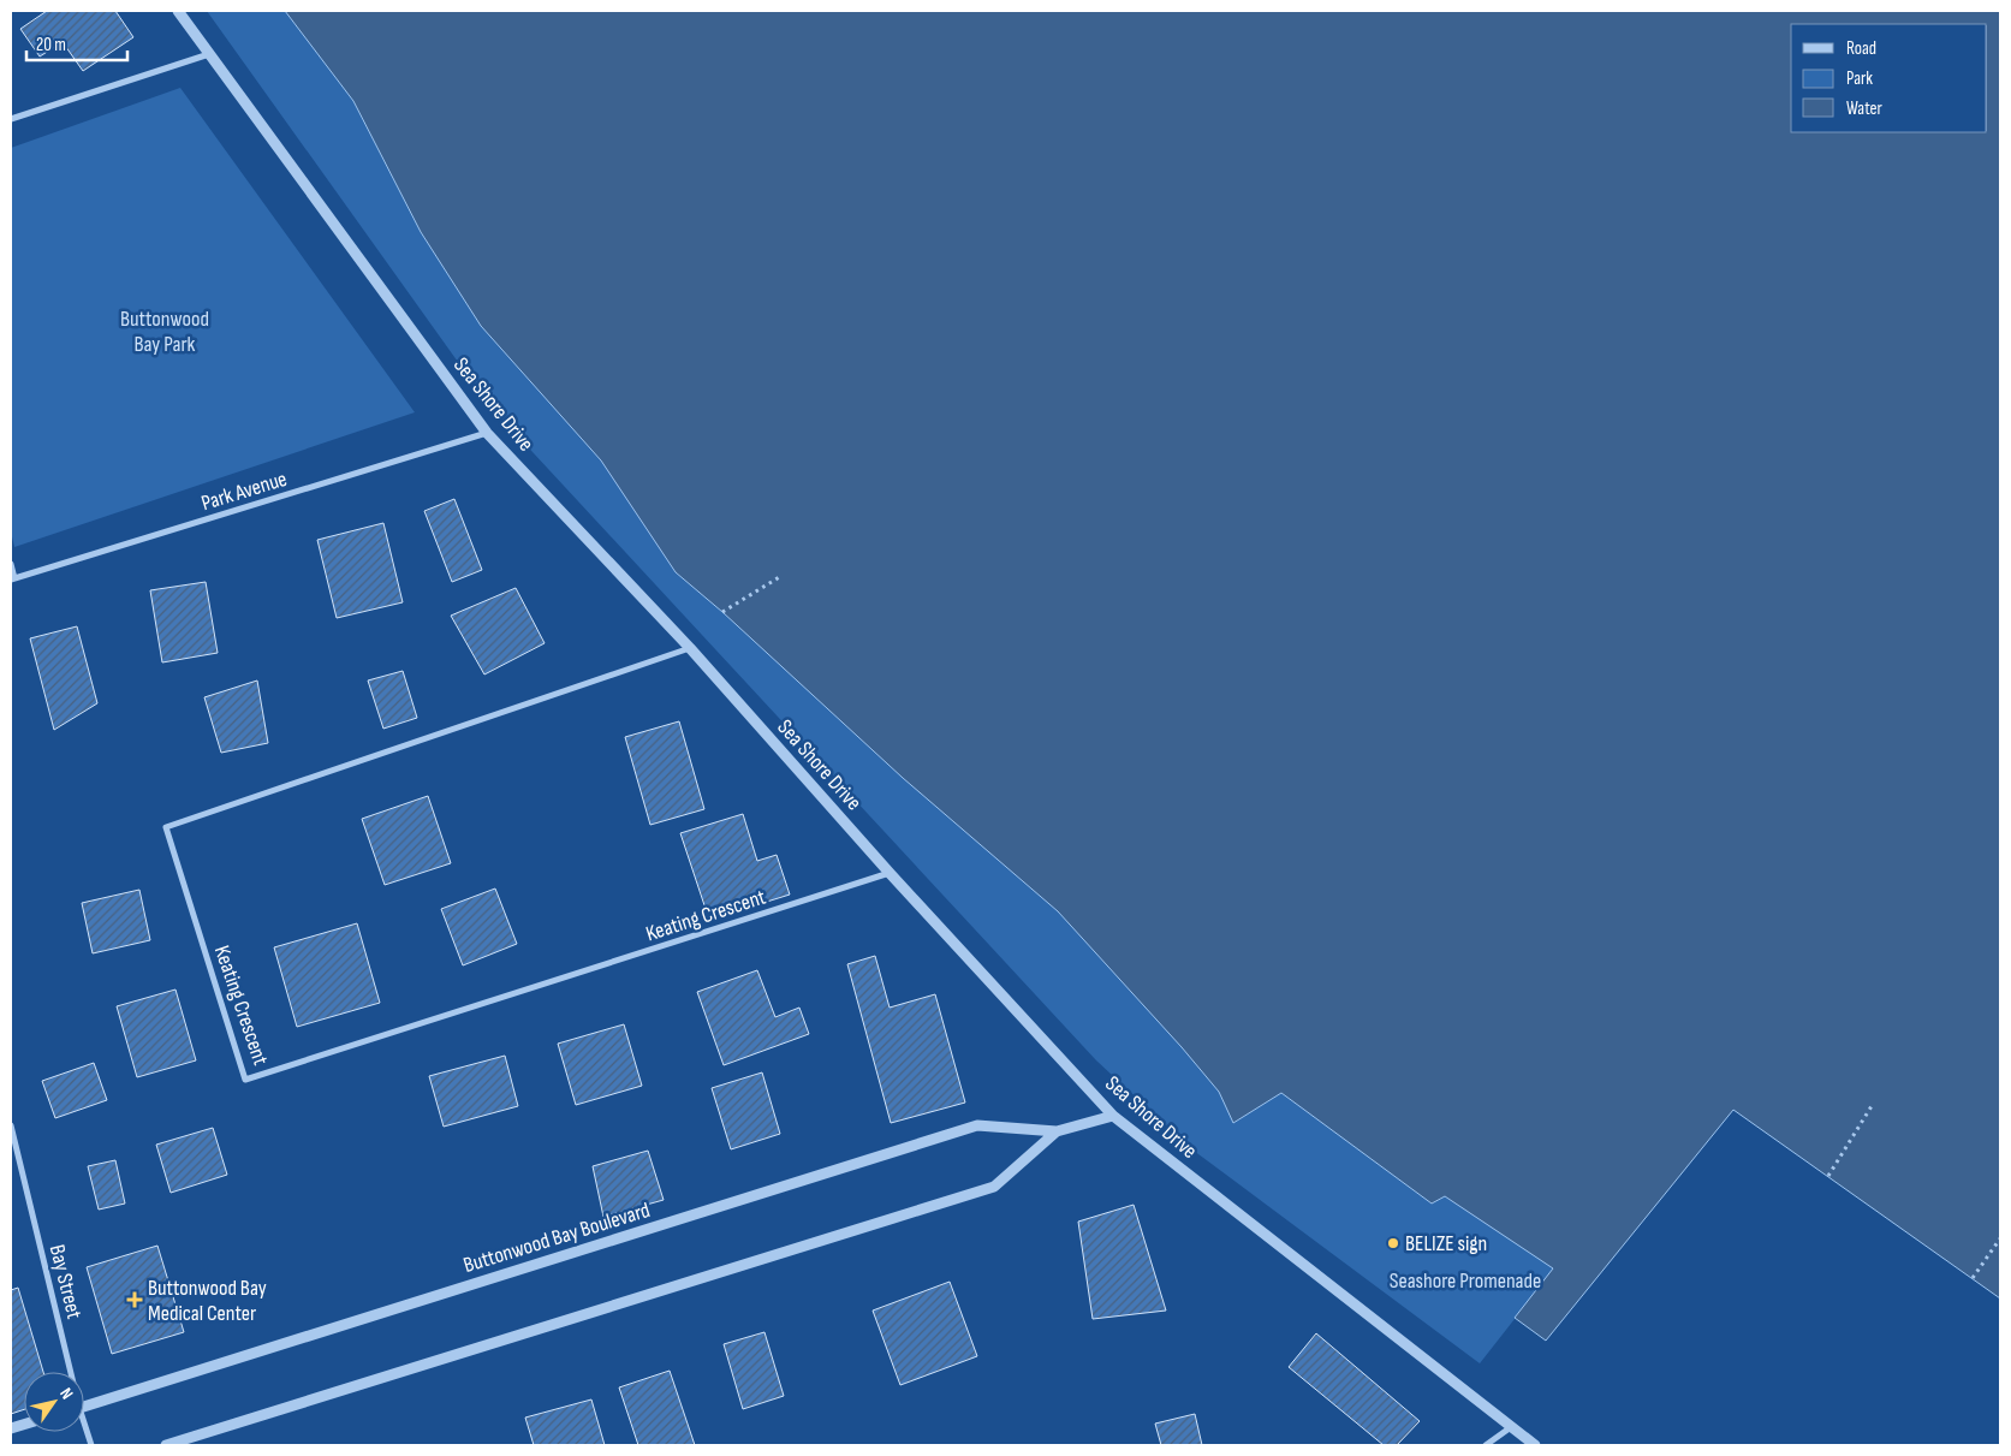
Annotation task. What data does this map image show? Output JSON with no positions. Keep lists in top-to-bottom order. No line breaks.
{"streets":{"street":["Sea Shore Drive","Park Avenue","Keating Crescent","Buttonwood Bay Boulevard","Bay Street"]},"crossings":[["Sea Shore Drive","Park Avenue"],["Sea Shore Drive","Keating Crescent"],["Sea Shore Drive","Buttonwood Bay Boulevard"]],"parks":["Buttonwood Bay Park","Seashore Promenade"],"places":{"other":["BELIZE sign"],"health":["Buttonwood Bay Medical Center"]},"legend":["Road","Park","Water"],"scale_bar":"20 m","north":"top right"}
